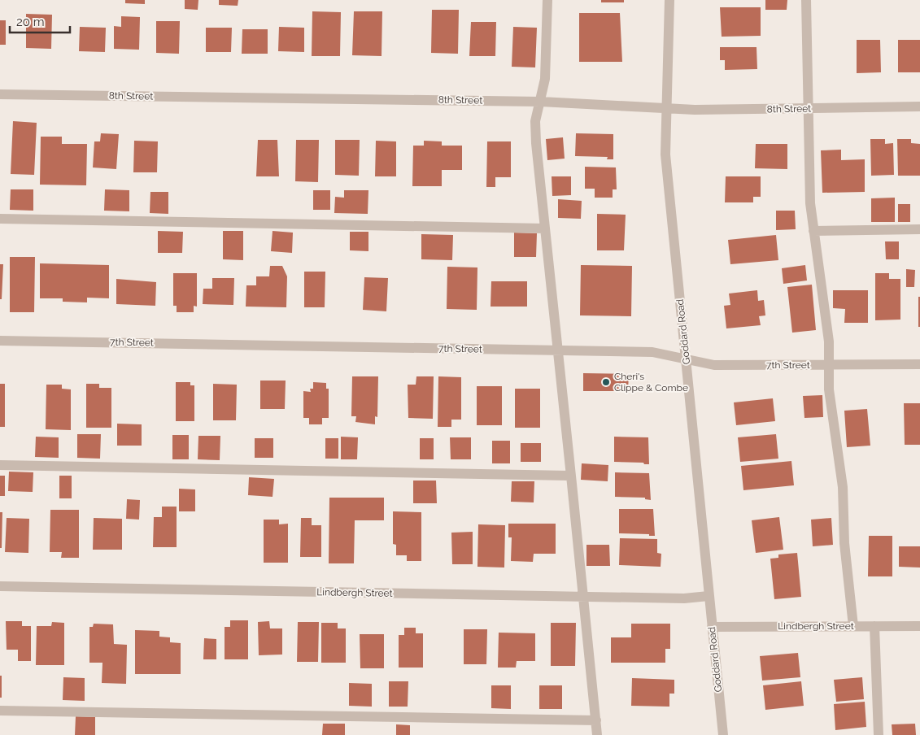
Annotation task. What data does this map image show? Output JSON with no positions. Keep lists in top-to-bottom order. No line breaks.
{"streets":{"street":["8th Street","Goddard Road","7th Street","Lindbergh Street"]},"crossings":[["8th Street","Goddard Road"],["Goddard Road","7th Street"],["Goddard Road","Lindbergh Street"]],"places":["Cheri's Clippe & Combe"],"scale_bar":"20 m"}
